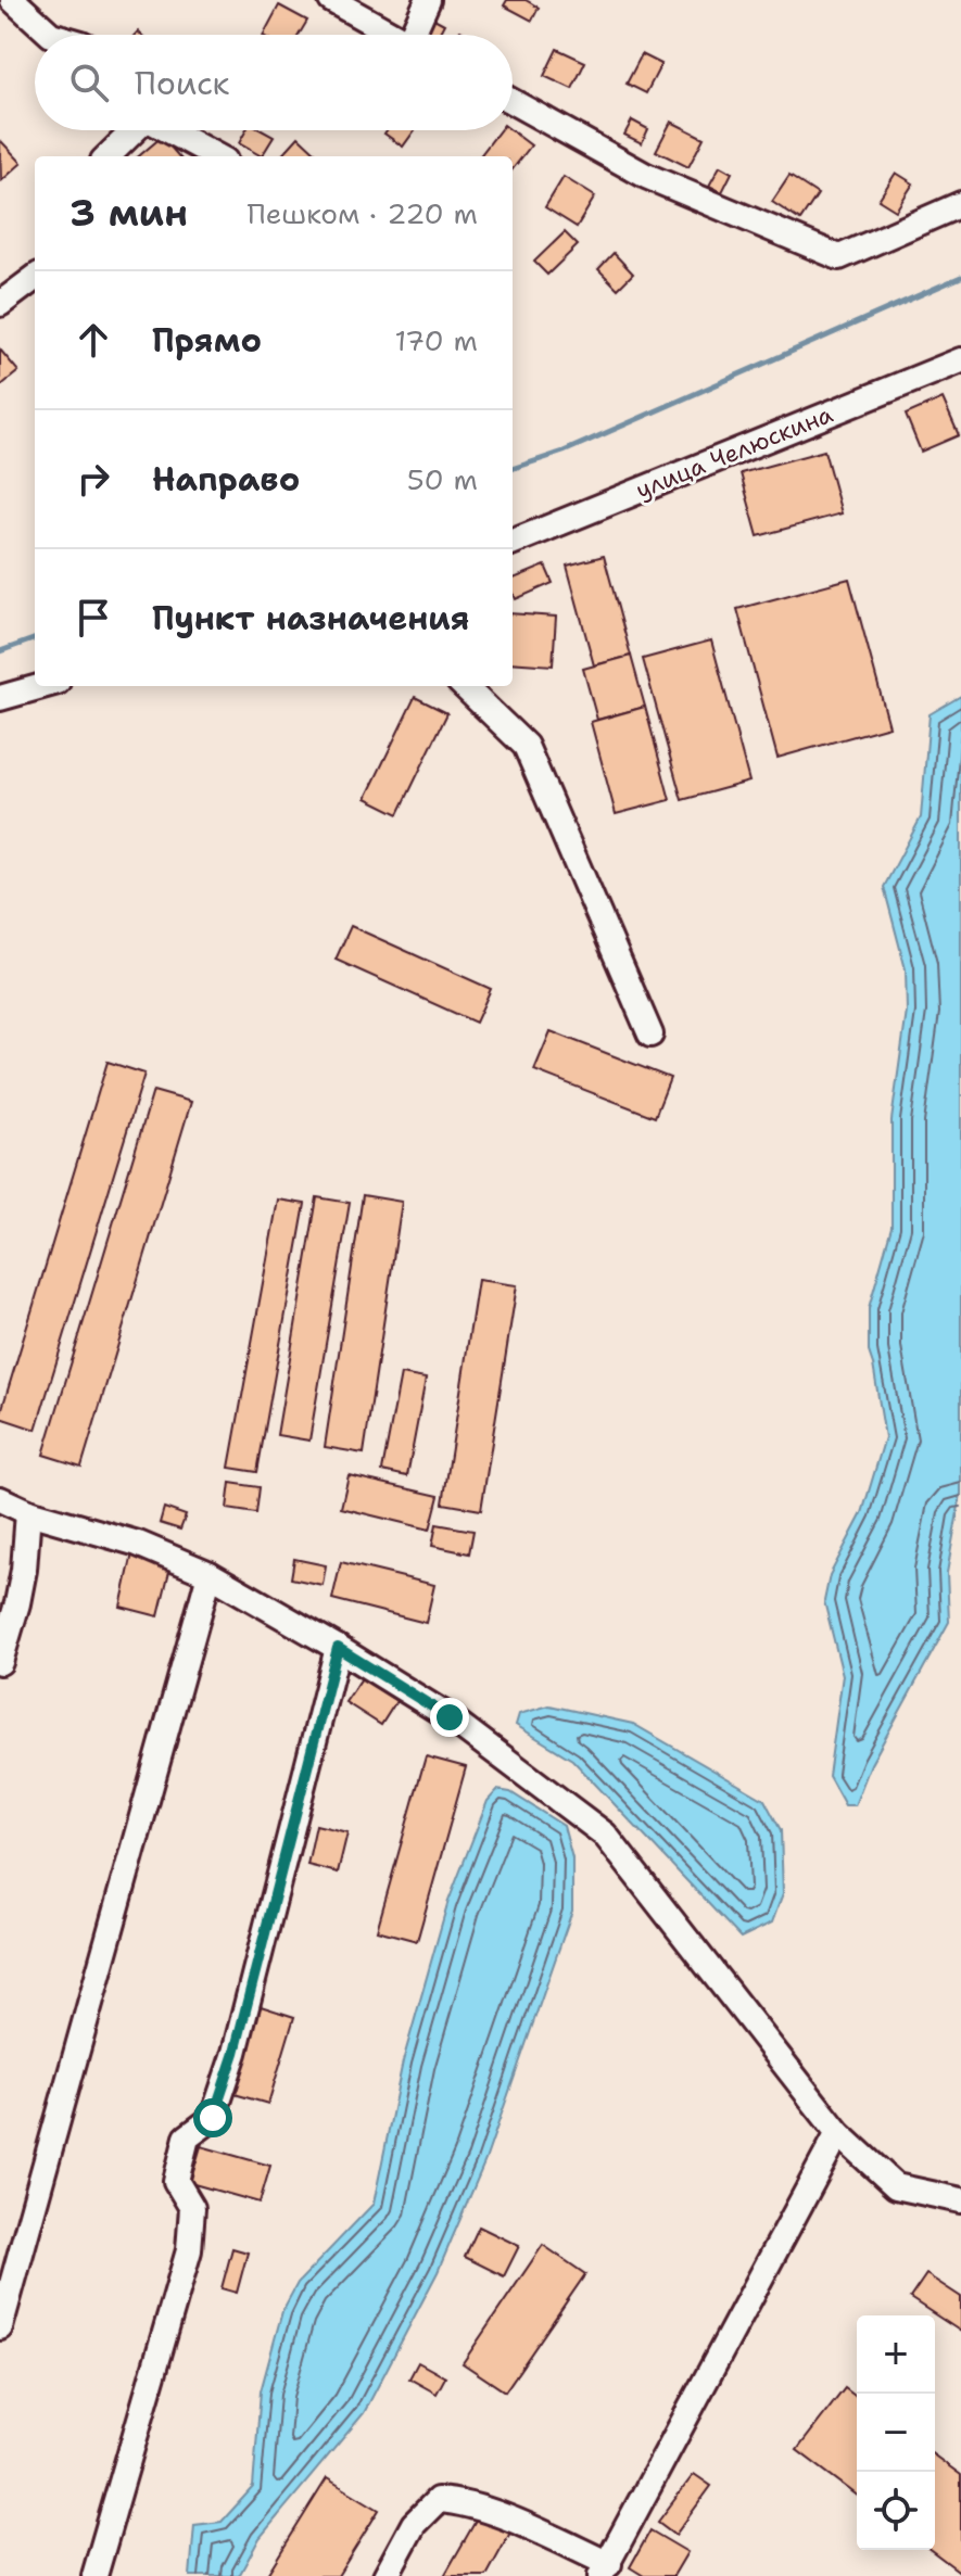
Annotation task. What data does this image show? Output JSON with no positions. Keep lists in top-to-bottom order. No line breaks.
{"streets":{"street":["улица Челюскина"]},"page":{"search":"Поиск","heading":["3 мин","Пешком · 220 m"],"list":[["Прямо","170 m"],["Направо","50 m"],"Пункт назначения"],"map_buttons":["+","−"]}}
